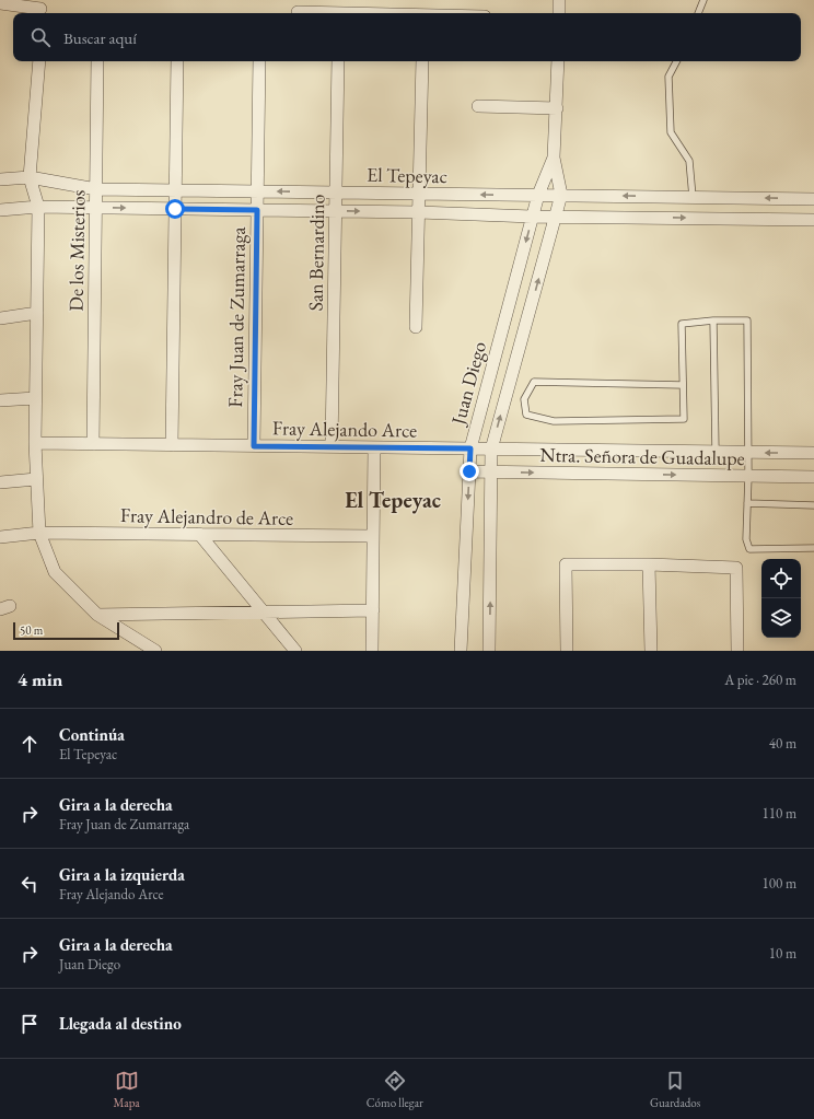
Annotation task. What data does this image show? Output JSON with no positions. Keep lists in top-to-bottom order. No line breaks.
{"streets":{"street":["El Tepeyac","De los Misterios","San Bernardino","Fray Juan de Zumarraga","Juan Diego","Fray Alejando Arce","Ntra. Señora de Guadalupe","Fray Alejandro de Arce"]},"crossings":[["El Tepeyac","De los Misterios"],["El Tepeyac","San Bernardino"],["El Tepeyac","Fray Juan de Zumarraga"],["El Tepeyac","Juan Diego"],["De los Misterios","Fray Alejando Arce"],["San Bernardino","Fray Alejando Arce"],["Fray Juan de Zumarraga","Fray Alejando Arce"],["Juan Diego","Fray Alejando Arce"],["Juan Diego","Ntra. Señora de Guadalupe"],["Fray Alejando Arce","Ntra. Señora de Guadalupe"]],"districts":["El Tepeyac"],"scale_bar":"50 m","page":{"search":"Buscar aquí","scale":"50 m","heading":["4 min","A pie · 260 m"],"list":[["Continúa","El Tepeyac","40 m"],["Gira a la derecha","Fray Juan de Zumarraga","110 m"],["Gira a la izquierda","Fray Alejando Arce","100 m"],["Gira a la derecha","Juan Diego","10 m"],"Llegada al destino"],"nav":["Mapa","Cómo llegar","Guardados"]}}
